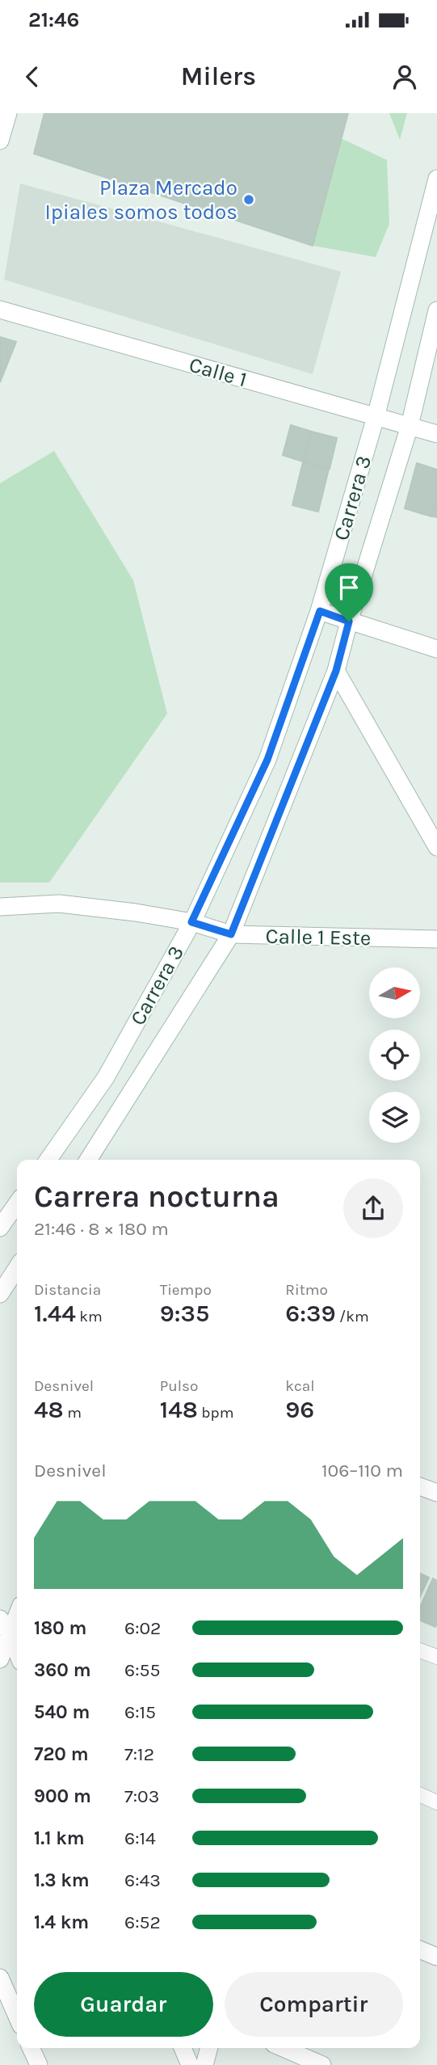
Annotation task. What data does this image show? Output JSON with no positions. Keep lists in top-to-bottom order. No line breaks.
{"streets":{"street":["Calle 1","Carrera 3","Calle 1 Este"]},"crossings":[["Calle 1","Carrera 3"],["Carrera 3","Calle 1 Este"]],"places":["Plaza Mercado Ipiales somos todos"],"north":"right","page":{"status":"21:46","header":"Milers","heading":["Carrera nocturna","21:46 · 8 × 180 m"],"stats":[["Distancia","1.44 km"],["Tiempo","9:35"],["Ritmo","6:39 /km"],["Desnivel","48 m"],["Pulso","148 bpm"],["kcal","96"]],"chart":["Desnivel","106–110 m"],"list":[{"name":"180 m","note":"6:02"},{"name":"360 m","note":"6:55"},{"name":"540 m","note":"6:15"},{"name":"720 m","note":"7:12"},{"name":"900 m","note":"7:03"},{"name":"1.1 km","note":"6:14"},{"name":"1.3 km","note":"6:43"},{"name":"1.4 km","note":"6:52"}],"buttons":["Guardar","Compartir"]}}
